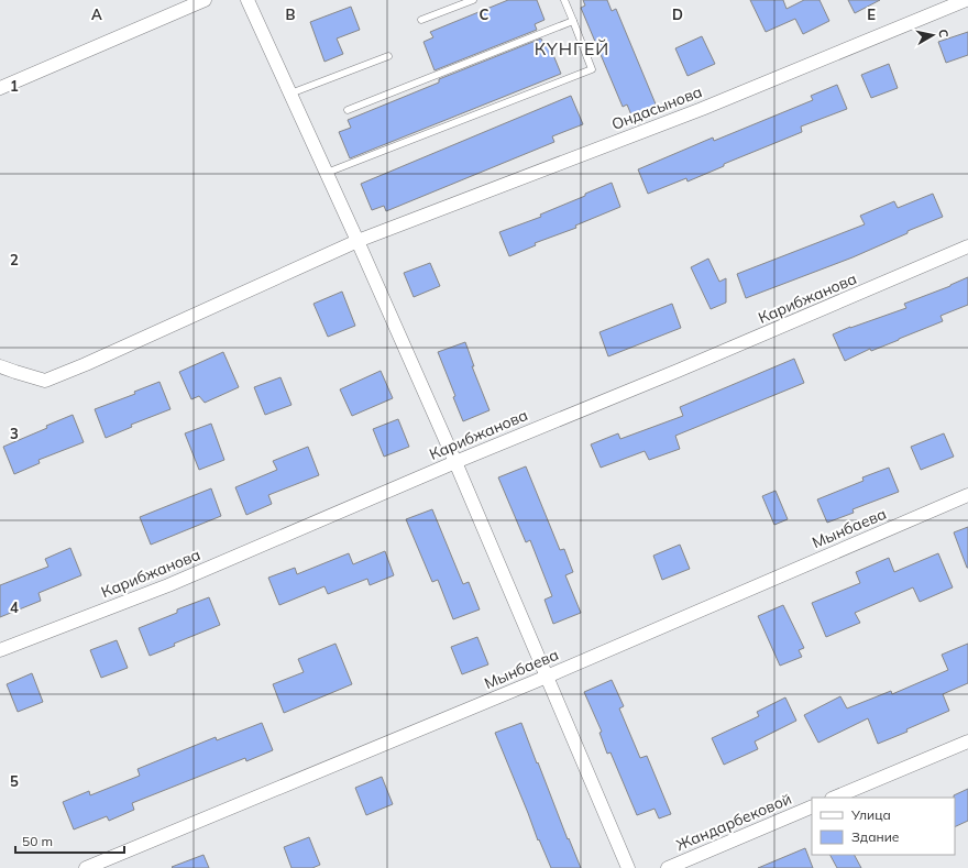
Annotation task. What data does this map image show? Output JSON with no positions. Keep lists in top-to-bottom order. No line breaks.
{"streets":{"street":["Ондасынова","Карибжанова","Мынбаева","Жандарбековой"]},"districts":["КҮНГЕЙ"],"legend":["Улица","Здание"],"scale_bar":"50 m","north":"right","grid":{"columns":["A","B","C","D","E"],"rows":["1","2","3","4","5"]}}
